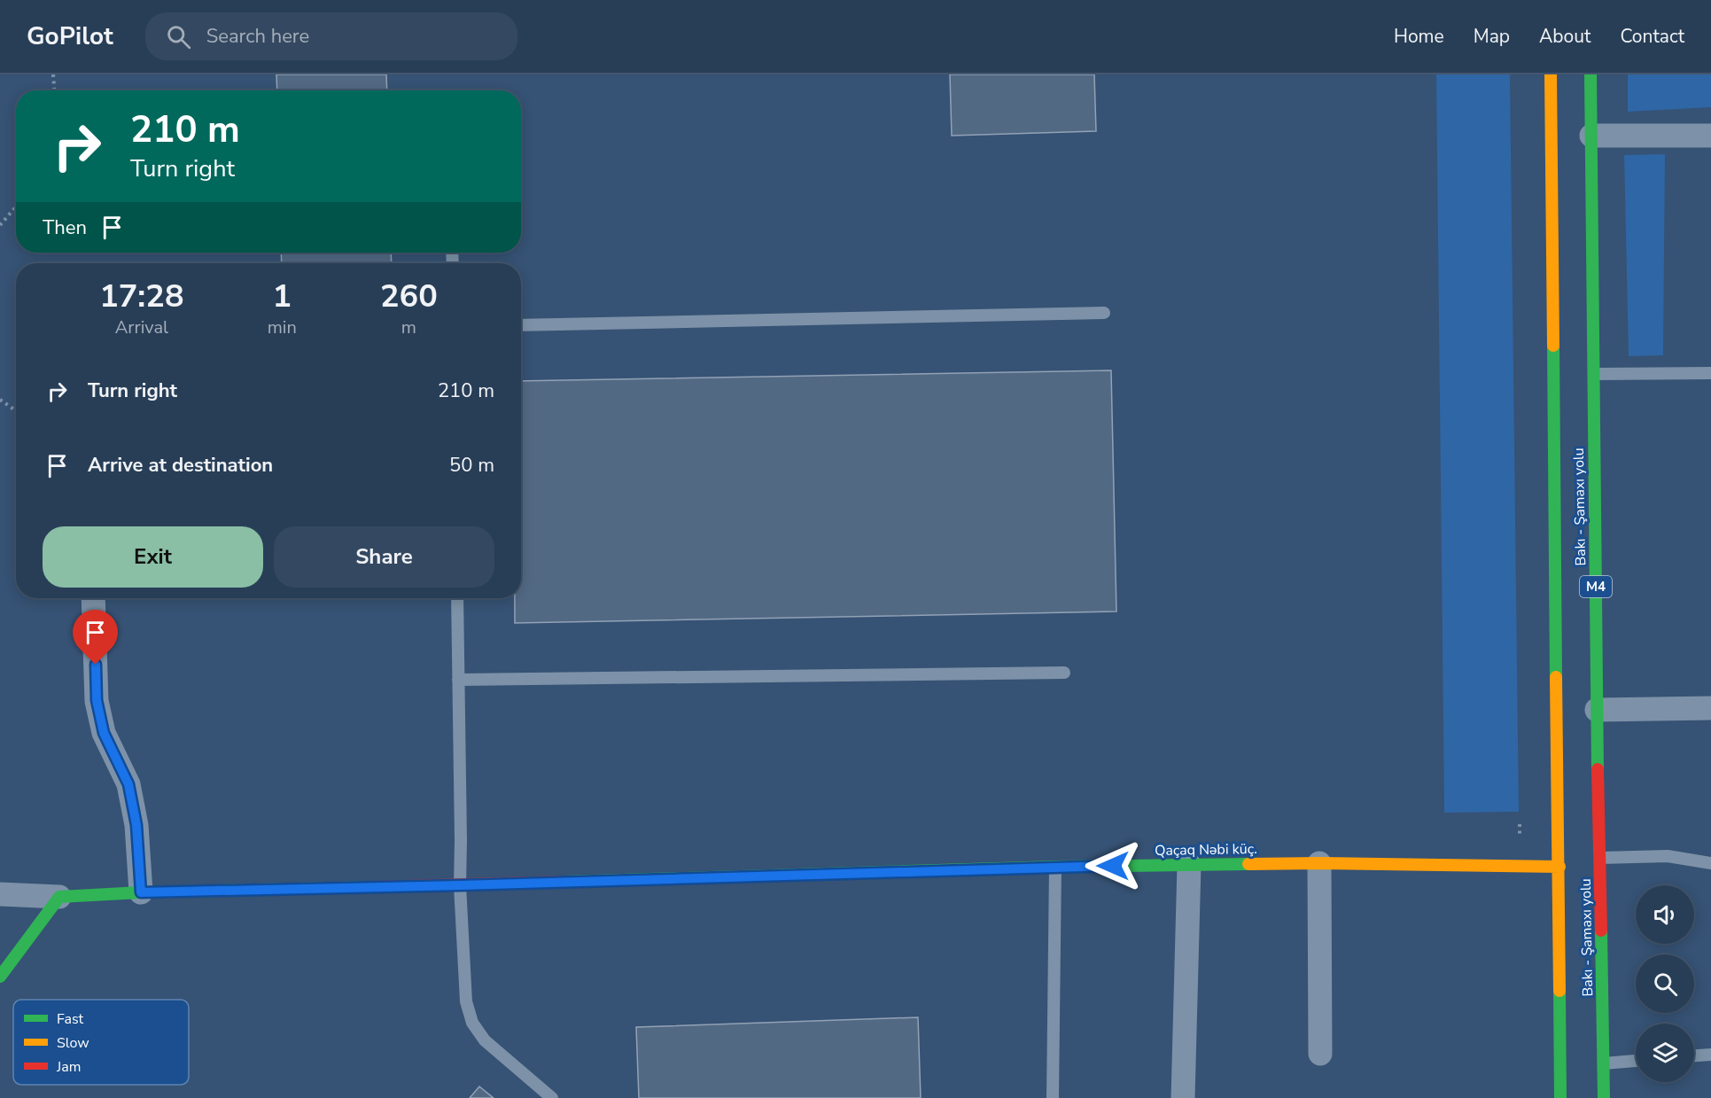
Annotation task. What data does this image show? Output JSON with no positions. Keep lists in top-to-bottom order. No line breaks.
{"streets":{"main road":["Bakı - Şamaxı yolu","M4","Qaçaq Nəbi küç."]},"crossings":[["Bakı - Şamaxı yolu","Qaçaq Nəbi küç."]],"legend":["Fast","Slow","Jam"],"page":{"header":"GoPilot","search":"Search here","nav":["Home","Map","About","Contact"],"turn":["210 m","Turn right"],"then":"Then","eta":["17:28","Arrival","1","min","260","m"],"list":[{"name":"Turn right","value":"210 m"},{"name":"Arrive at destination","value":"50 m"}],"buttons":["Exit","Share"]}}
